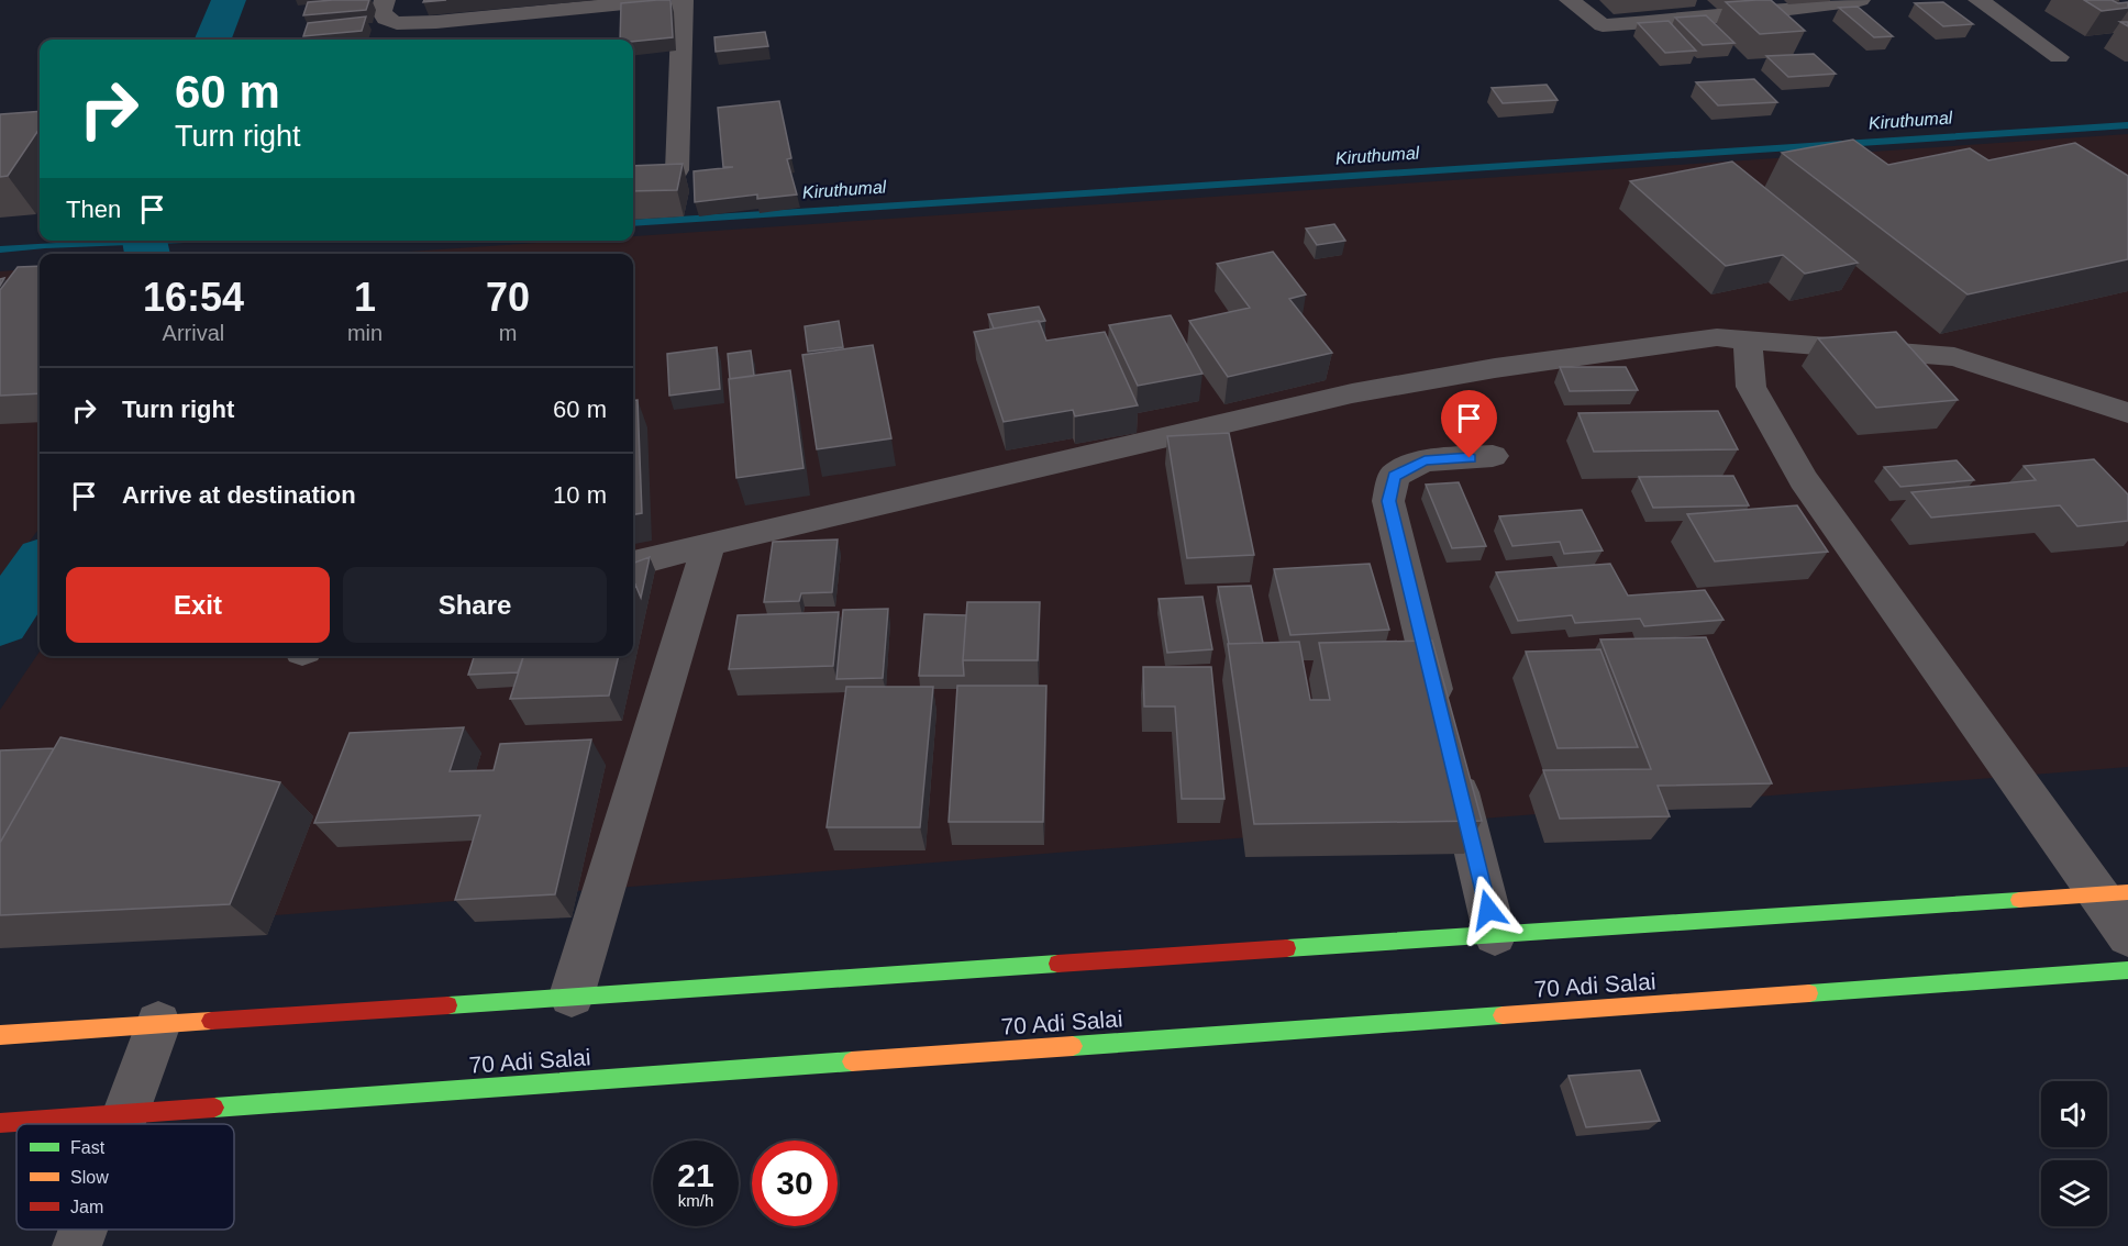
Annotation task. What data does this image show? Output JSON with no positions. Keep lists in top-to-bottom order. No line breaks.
{"streets":{"main road":["70 Adi Salai"]},"water":["Kiruthumal"],"legend":["Fast","Slow","Jam"],"page":{"turn":["60 m","Turn right"],"then":"Then","eta":["16:54","Arrival","1","min","70","m"],"list":[{"name":"Turn right","value":"60 m"},{"name":"Arrive at destination","value":"10 m"}],"buttons":["Exit","Share"],"speed":"21 km/h","limit":"30"}}
